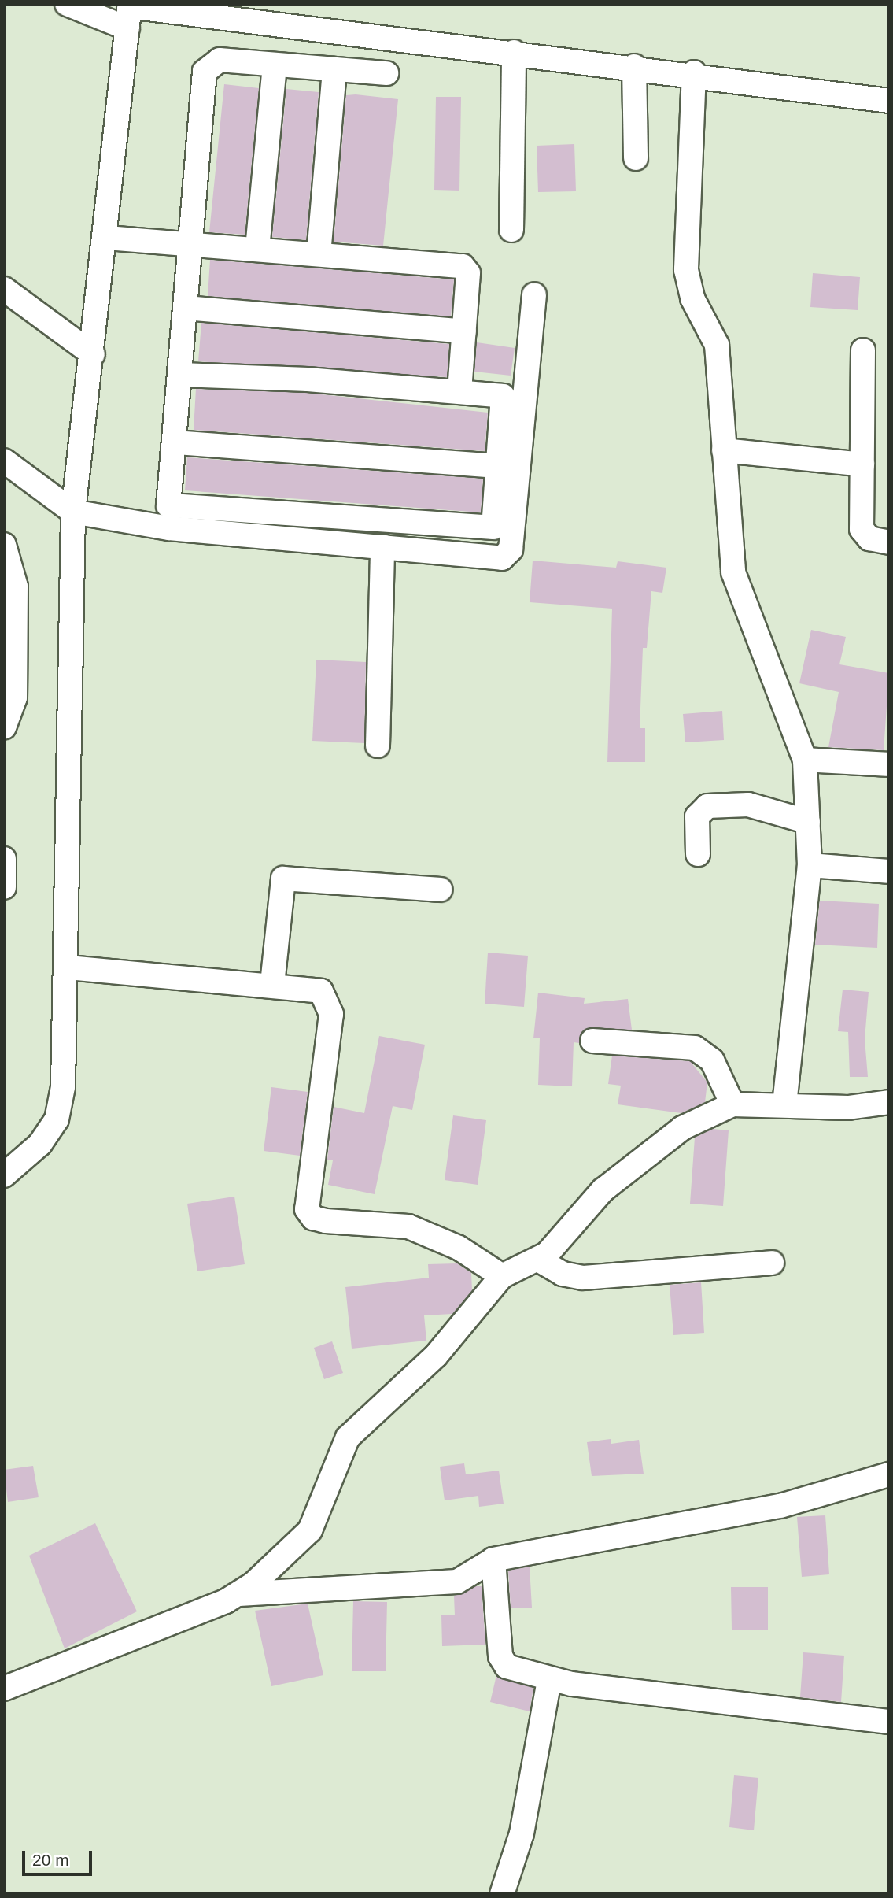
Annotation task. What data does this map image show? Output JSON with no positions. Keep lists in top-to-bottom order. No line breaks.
{"scale_bar":"20 m"}
